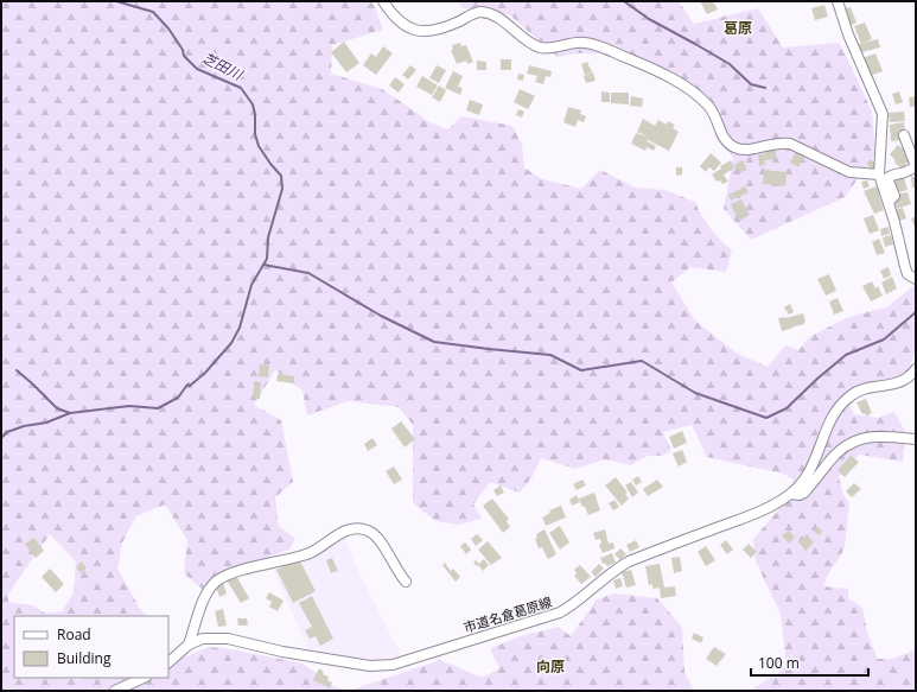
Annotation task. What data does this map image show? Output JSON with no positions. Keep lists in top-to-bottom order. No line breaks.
{"streets":{"street":["市道名倉葛原線"]},"districts":["葛原","向原"],"water":["芝田川"],"legend":["Road","Building"],"scale_bar":"100 m"}
